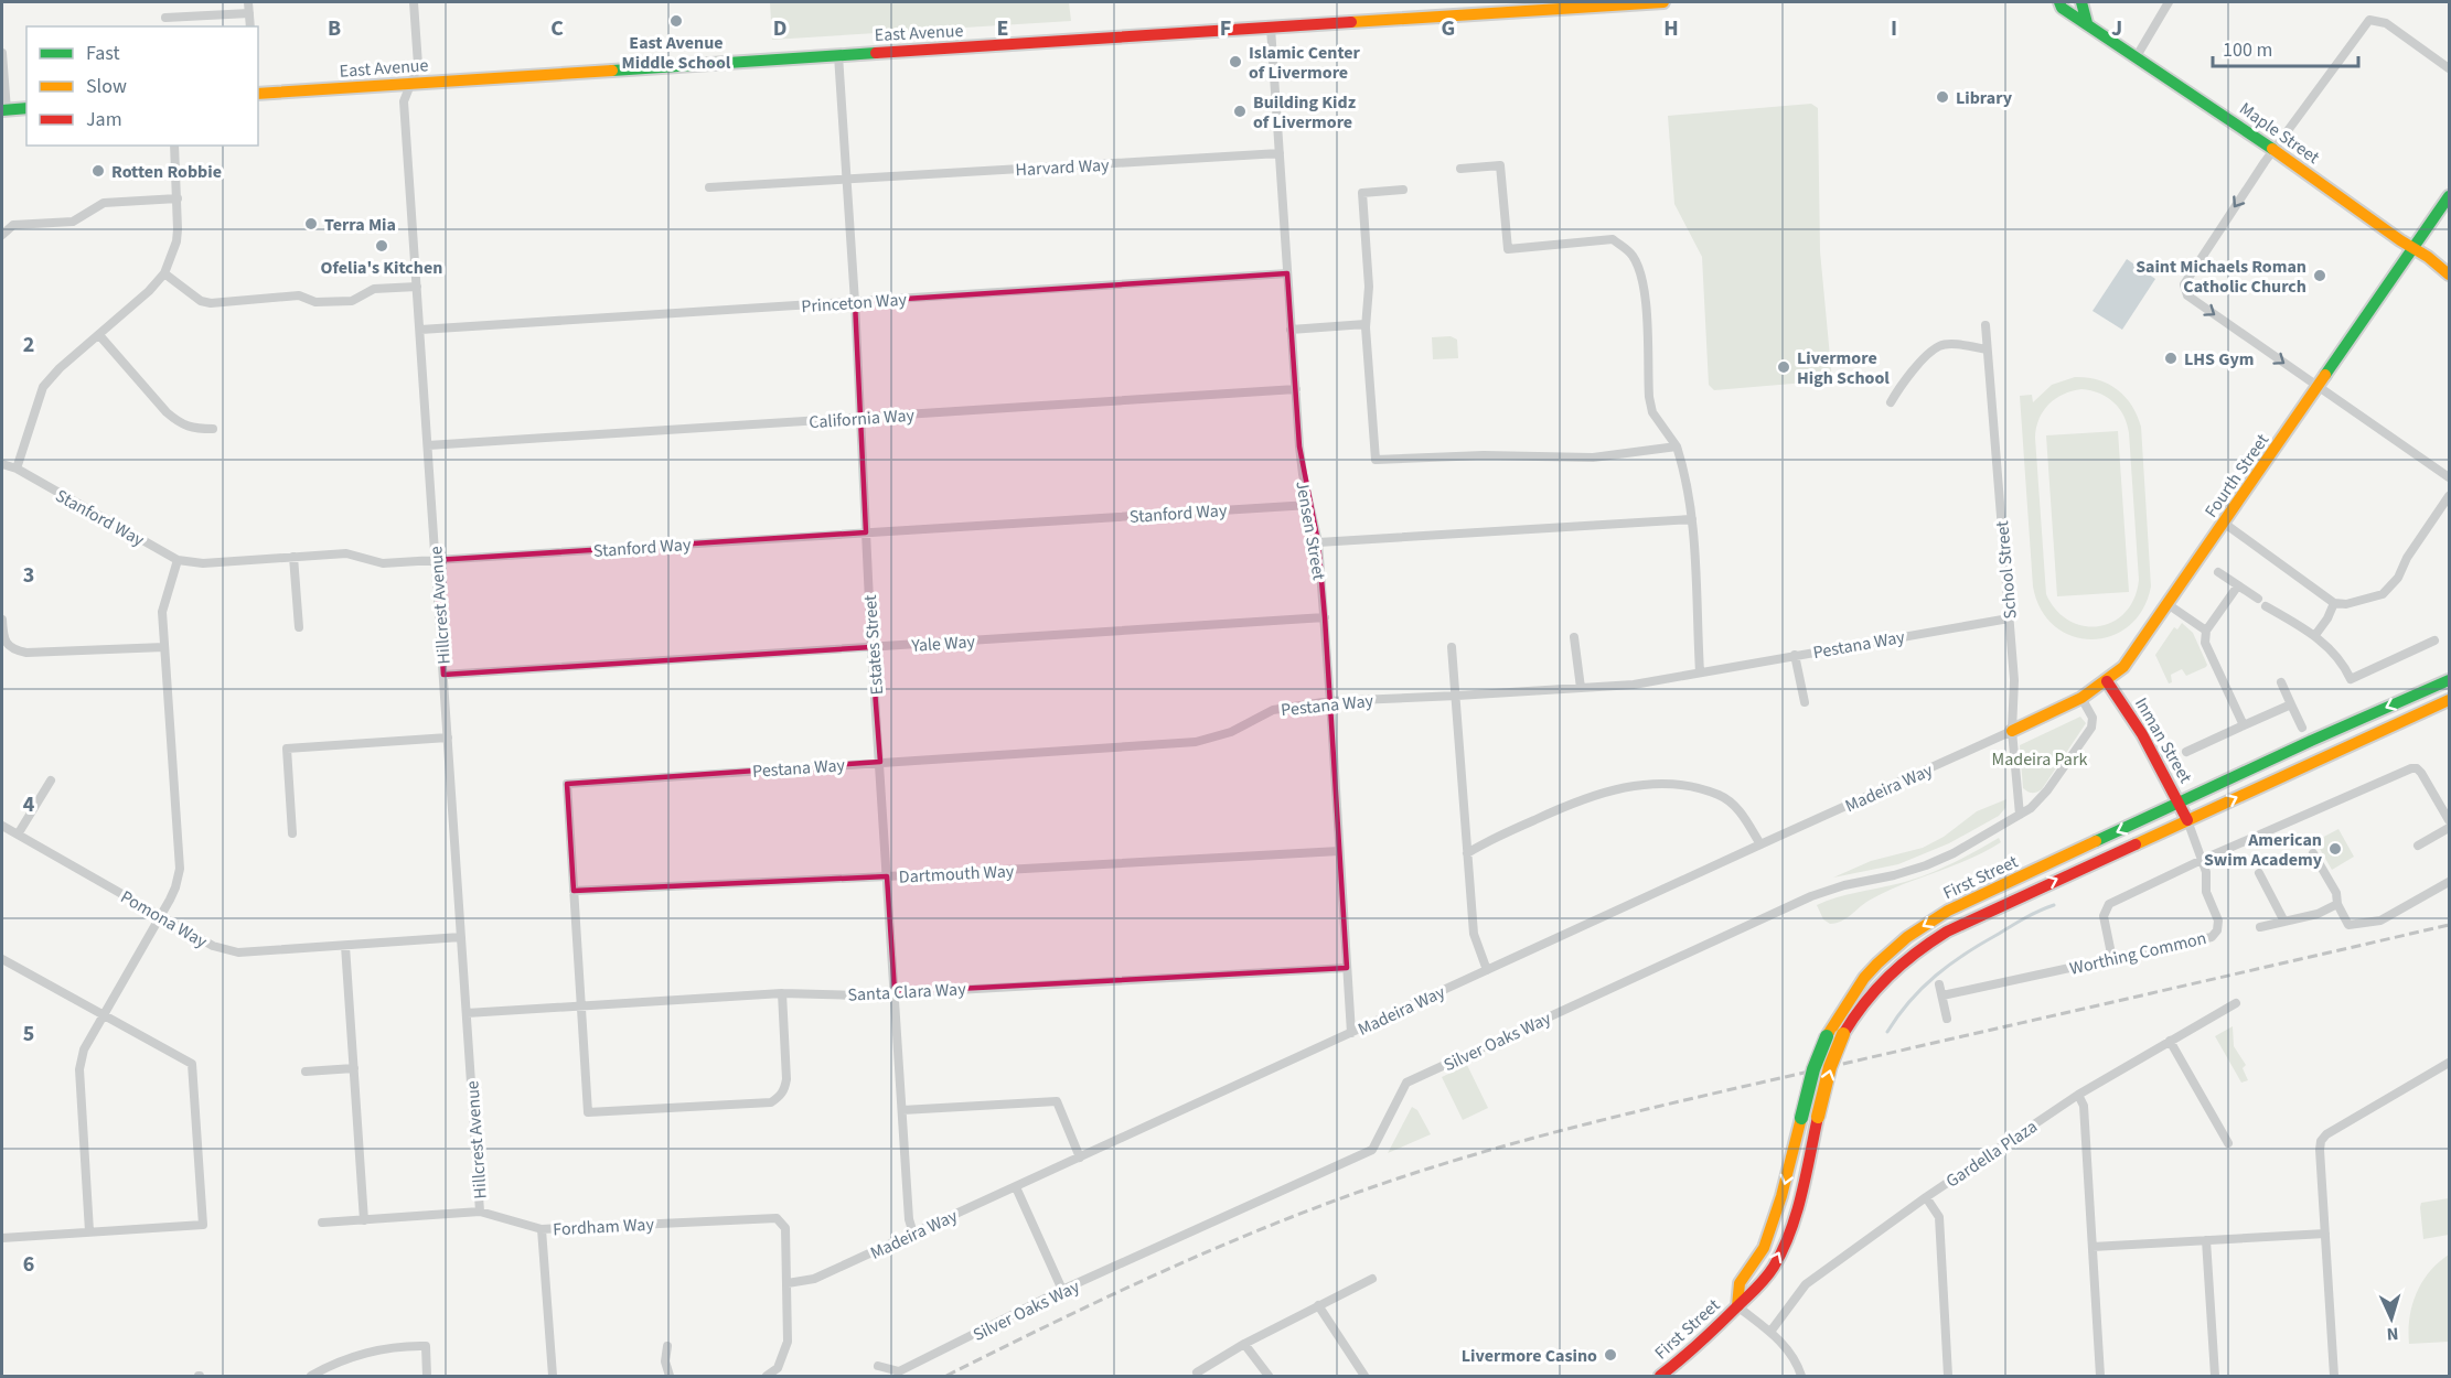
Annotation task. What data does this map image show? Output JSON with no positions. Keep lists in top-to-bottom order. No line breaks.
{"streets":{"main road":["East Avenue","Maple Street","Fourth Street","Inman Street","First Street"],"street":["Harvard Way","Princeton Way","California Way","Stanford Way","Jensen Street","School Street","Hillcrest Avenue","Yale Way","Pestana Way","Estates Street","Madeira Way","Dartmouth Way","Pomona Way","Worthing Common","Santa Clara Way","Silver Oaks Way","Gardella Plaza","Fordham Way"]},"crossings":[["East Avenue","Jensen Street"],["East Avenue","Hillcrest Avenue"],["East Avenue","Estates Street"],["Maple Street","Fourth Street"],["Harvard Way","Jensen Street"],["Harvard Way","Estates Street"],["Princeton Way","Jensen Street"],["Princeton Way","Hillcrest Avenue"],["Princeton Way","Estates Street"],["California Way","Jensen Street"],["California Way","Hillcrest Avenue"],["California Way","Estates Street"],["Fourth Street","School Street"],["Fourth Street","Inman Street"],["Fourth Street","Madeira Way"],["Fourth Street","Silver Oaks Way"],["Stanford Way","Jensen Street"],["Stanford Way","Hillcrest Avenue"],["Stanford Way","Estates Street"],["Jensen Street","Yale Way"],["Jensen Street","Pestana Way"],["Jensen Street","Madeira Way"],["Jensen Street","Dartmouth Way"],["Jensen Street","Santa Clara Way"],["School Street","Pestana Way"],["School Street","Madeira Way"],["School Street","Silver Oaks Way"],["Hillcrest Avenue","Yale Way"],["Hillcrest Avenue","Pomona Way"],["Hillcrest Avenue","Santa Clara Way"],["Hillcrest Avenue","Fordham Way"],["Yale Way","Estates Street"],["Pestana Way","Estates Street"],["Pestana Way","Dartmouth Way"],["Estates Street","Madeira Way"],["Estates Street","Dartmouth Way"],["Estates Street","Santa Clara Way"],["Inman Street","First Street"],["Inman Street","Worthing Common"],["Madeira Way","Fordham Way"],["First Street","Worthing Common"]],"parks":["Madeira Park"],"places":["East Avenue Middle School","Islamic Center of Livermore","Library","Building Kidz of Livermore","Rotten Robbie","Terra Mia","Ofelia's Kitchen","Saint Michaels Roman Catholic Church","LHS Gym","Livermore High School","American Swim Academy","Livermore Casino"],"legend":["Fast","Slow","Jam"],"scale_bar":"100 m","north":"bottom","grid":{"columns":["B","C","D","E","F","G","H","I","J"],"rows":["2","3","4","5","6"]}}
